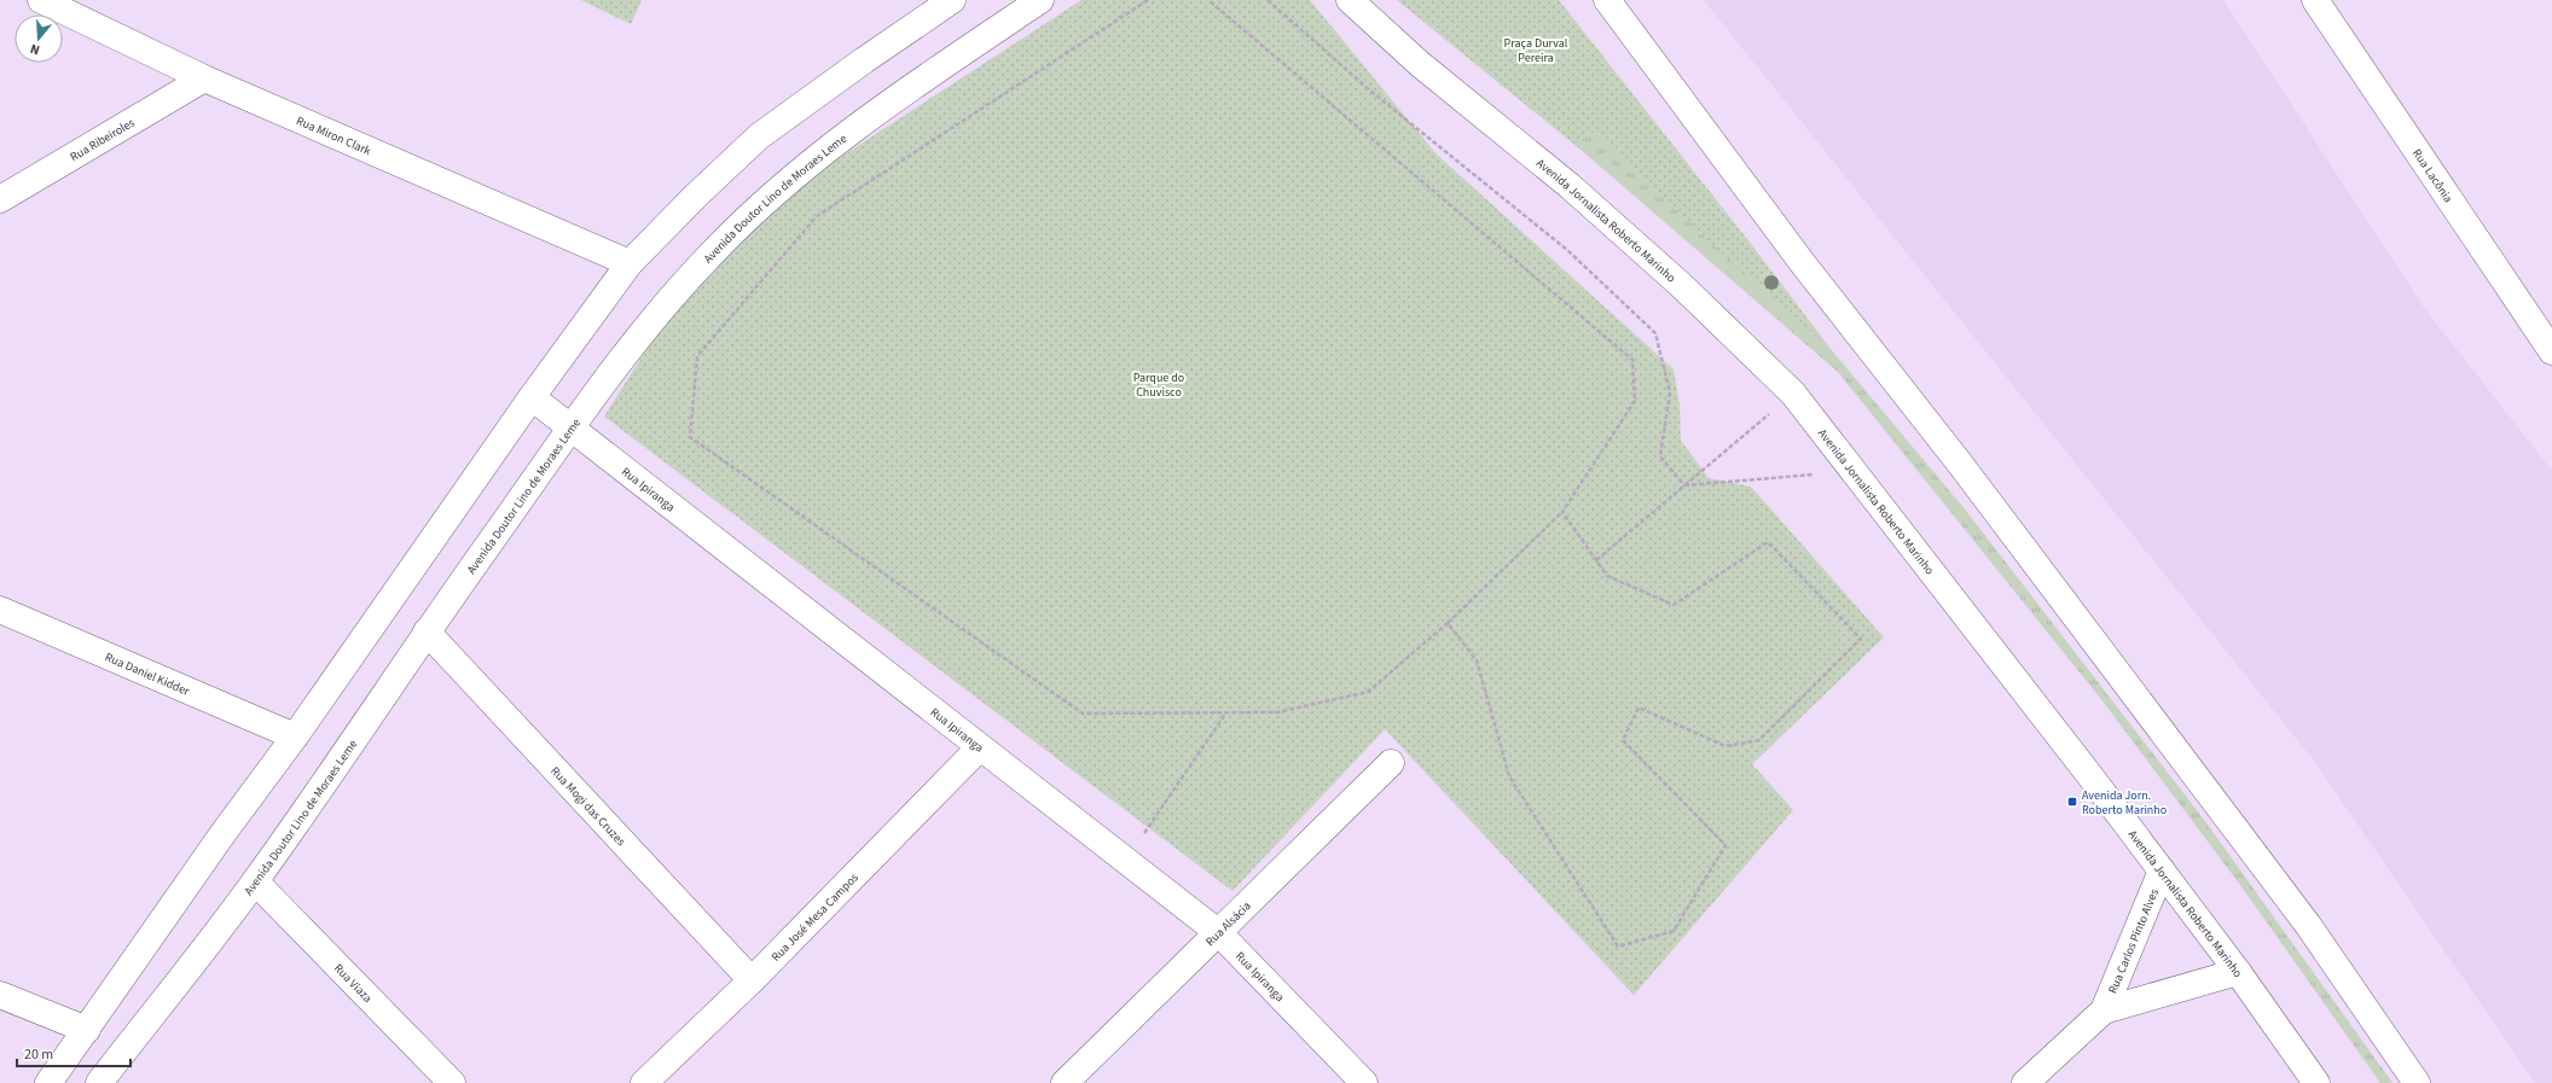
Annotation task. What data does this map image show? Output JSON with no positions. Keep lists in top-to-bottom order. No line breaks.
{"streets":{"street":["Rua Miron Clark","Rua Ribeiroles","Rua Lacônia","Avenida Doutor Lino de Moraes Leme","Avenida Jornalista Roberto Marinho","Rua Ipiranga","Rua Daniel Kidder","Rua Mogi das Cruzes","Rua José Mesa Campos","Rua Alsácia","Rua Carlos Pinto Alves","Rua Viaza"]},"crossings":[["Rua Miron Clark","Rua Ribeiroles"],["Avenida Doutor Lino de Moraes Leme","Rua Ipiranga"],["Avenida Doutor Lino de Moraes Leme","Rua Mogi das Cruzes"],["Avenida Doutor Lino de Moraes Leme","Rua Viaza"],["Avenida Jornalista Roberto Marinho","Rua Carlos Pinto Alves"],["Rua Ipiranga","Rua José Mesa Campos"],["Rua Ipiranga","Rua Alsácia"],["Rua Mogi das Cruzes","Rua José Mesa Campos"]],"parks":["Praça Durval Pereira","Parque do Chuvisco"],"places":{"transit":["Avenida Jorn. Roberto Marinho"]},"scale_bar":"20 m","north":"bottom"}
